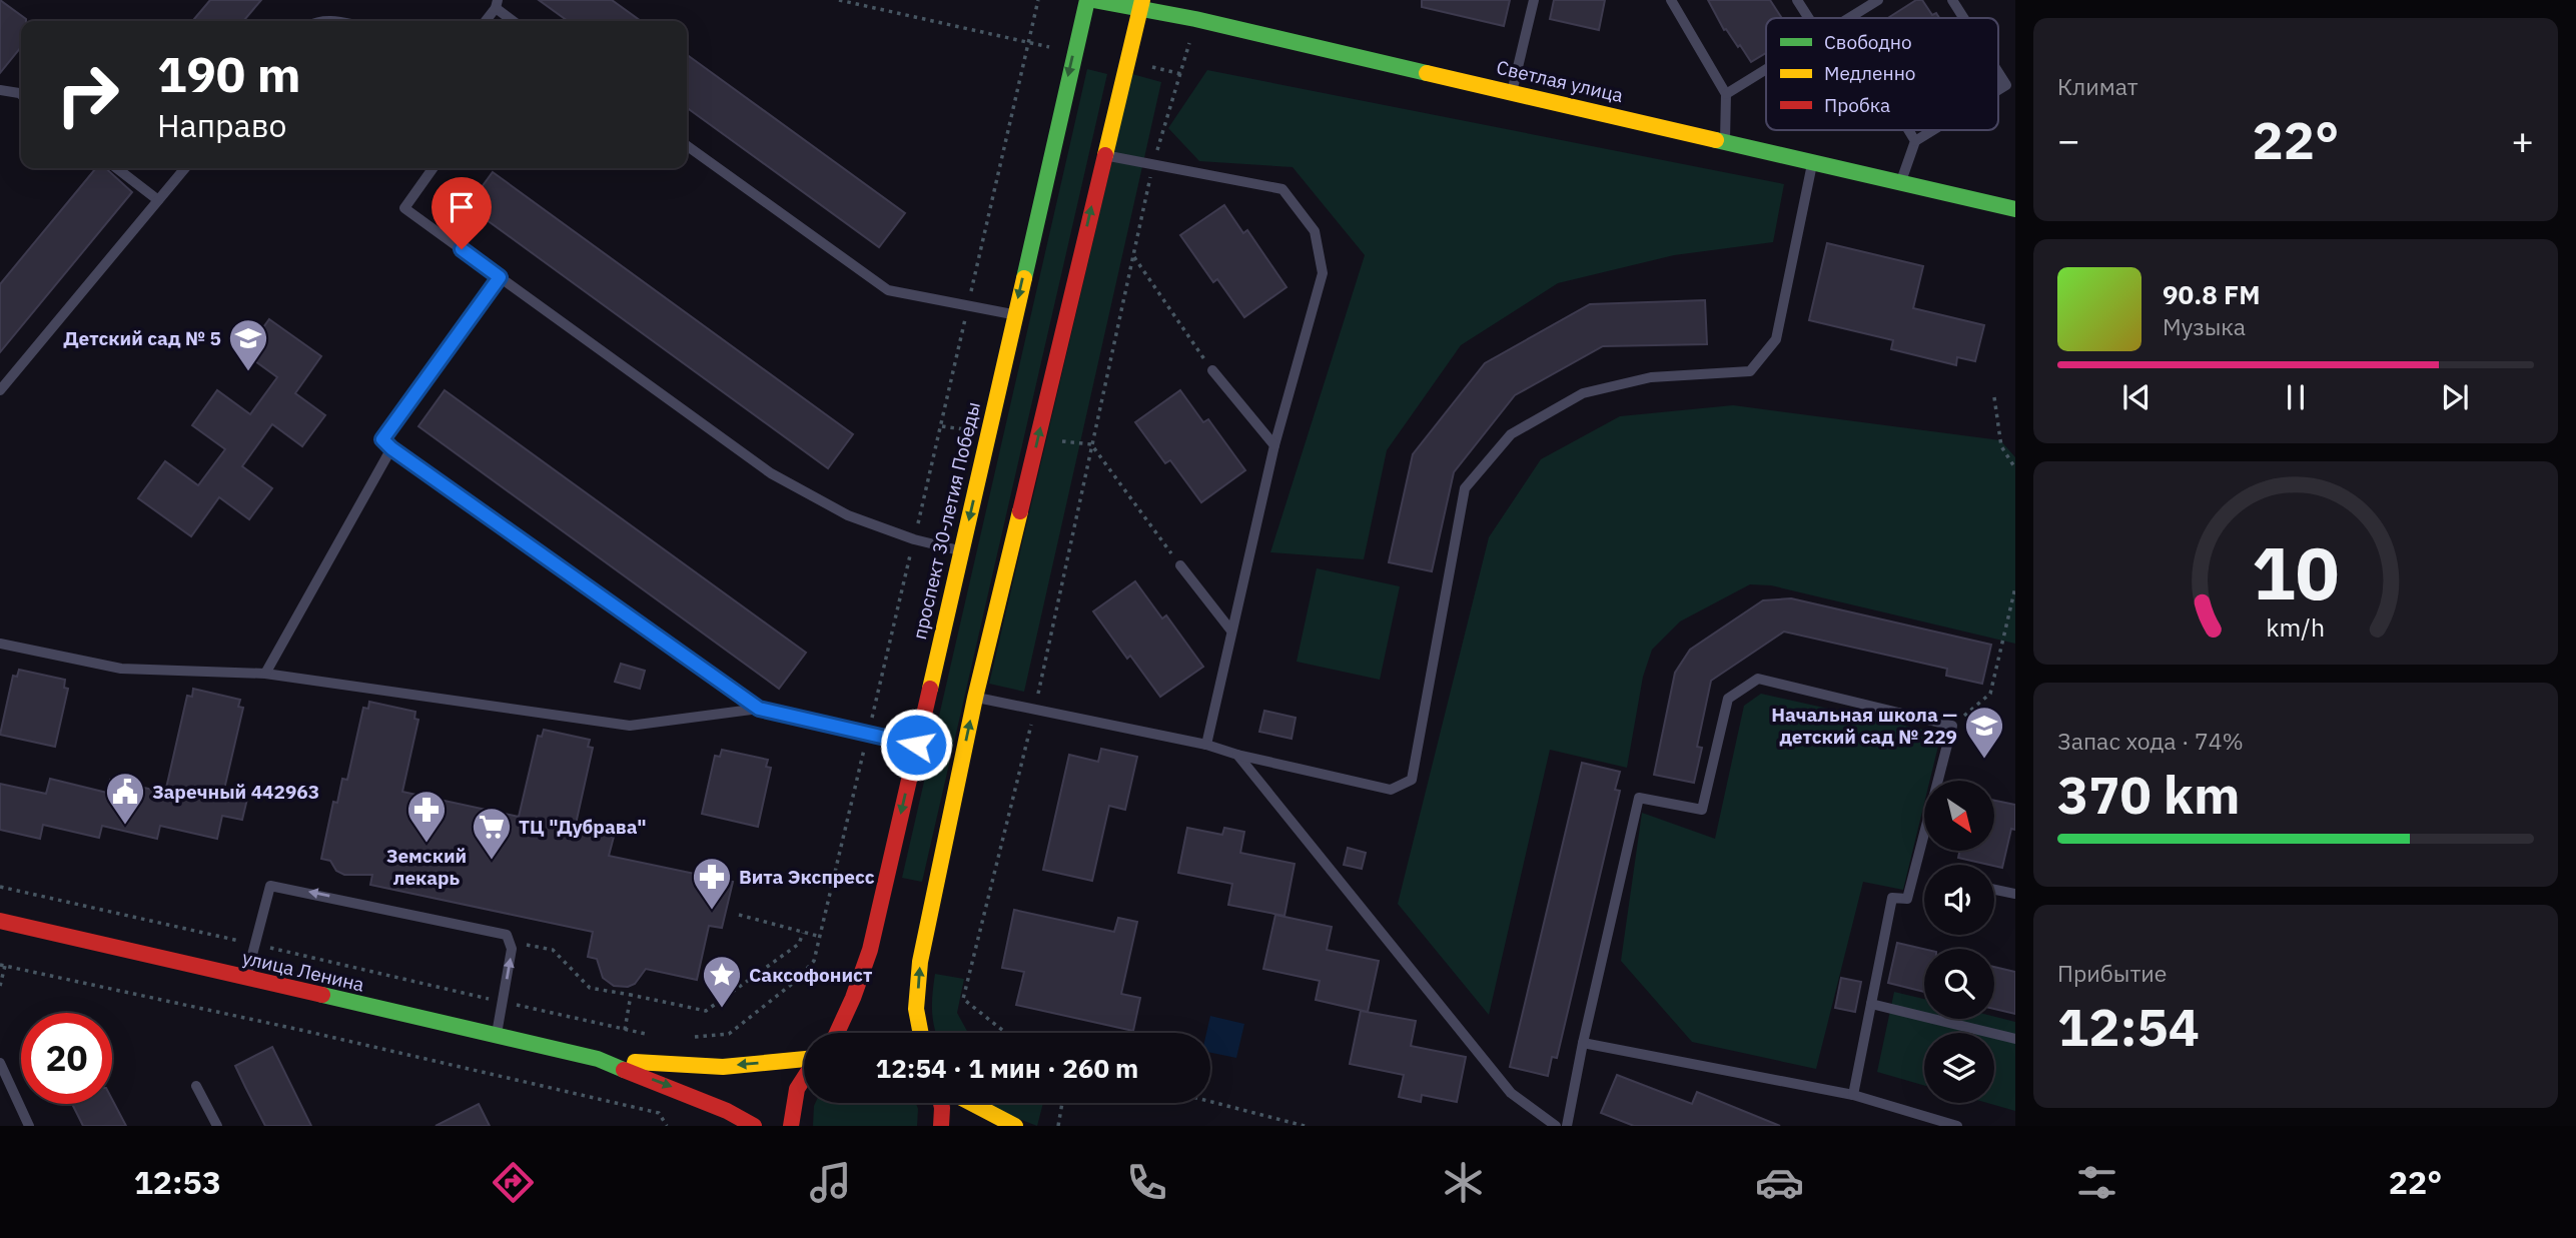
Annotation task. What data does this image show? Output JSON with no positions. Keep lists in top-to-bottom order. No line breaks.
{"streets":{"main road":["Светлая улица","проспект 30-летия Победы","улица Ленина"]},"places":{"school or university":["Детский сад № 5","Начальная школа — детский сад № 229"],"public building":["Заречный 442963"],"pharmacy":["Земский лекарь","Вита Экспресс"],"supermarket":["ТЦ \"Дубрава\""],"place":["Саксофонист"]},"legend":["Свободно","Медленно","Пробка"],"north":"bottom right","page":{"tile":["Климат",["Запас хода · 74%","370 km"],["Прибытие","12:54"]],"turn":["190 m","Направо"],"heat":["−","22°","+"],"song":["90.8 FM","Музыка"],"limit":"20","trip":"12:54 · 1 мин · 260 m","tabs":["12:53","22°"],"gauge":["10","km/h"]}}
